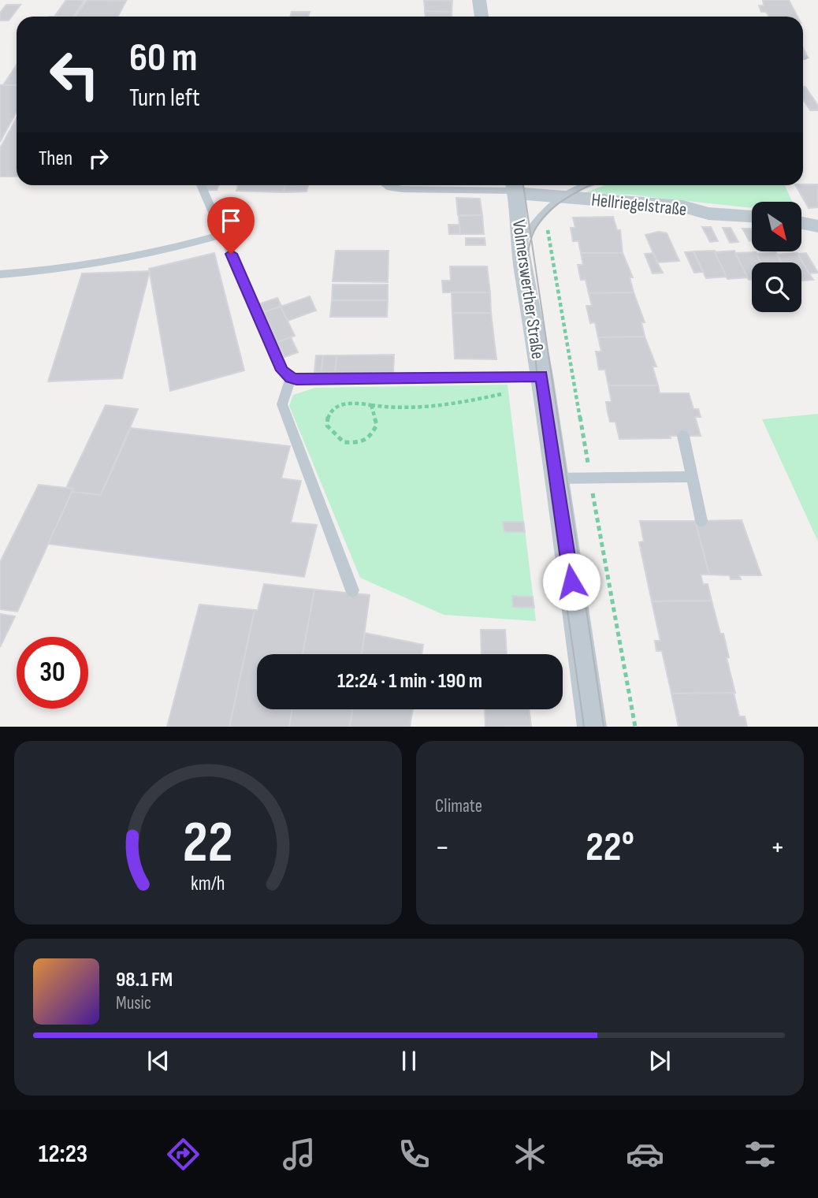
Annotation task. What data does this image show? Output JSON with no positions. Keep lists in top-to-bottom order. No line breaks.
{"streets":{"street":["Hellriegelstraße","Volmerswerther Straße"]},"crossings":[["Hellriegelstraße","Volmerswerther Straße"]],"north":"bottom right","page":{"turn":["60 m","Turn left"],"then":"Then","limit":"30","trip":"12:24 · 1 min · 190 m","tile":"Climate","heat":["−","22°","+"],"song":["98.1 FM","Music"],"tabs":"12:23","gauge":["22","km/h"]}}
